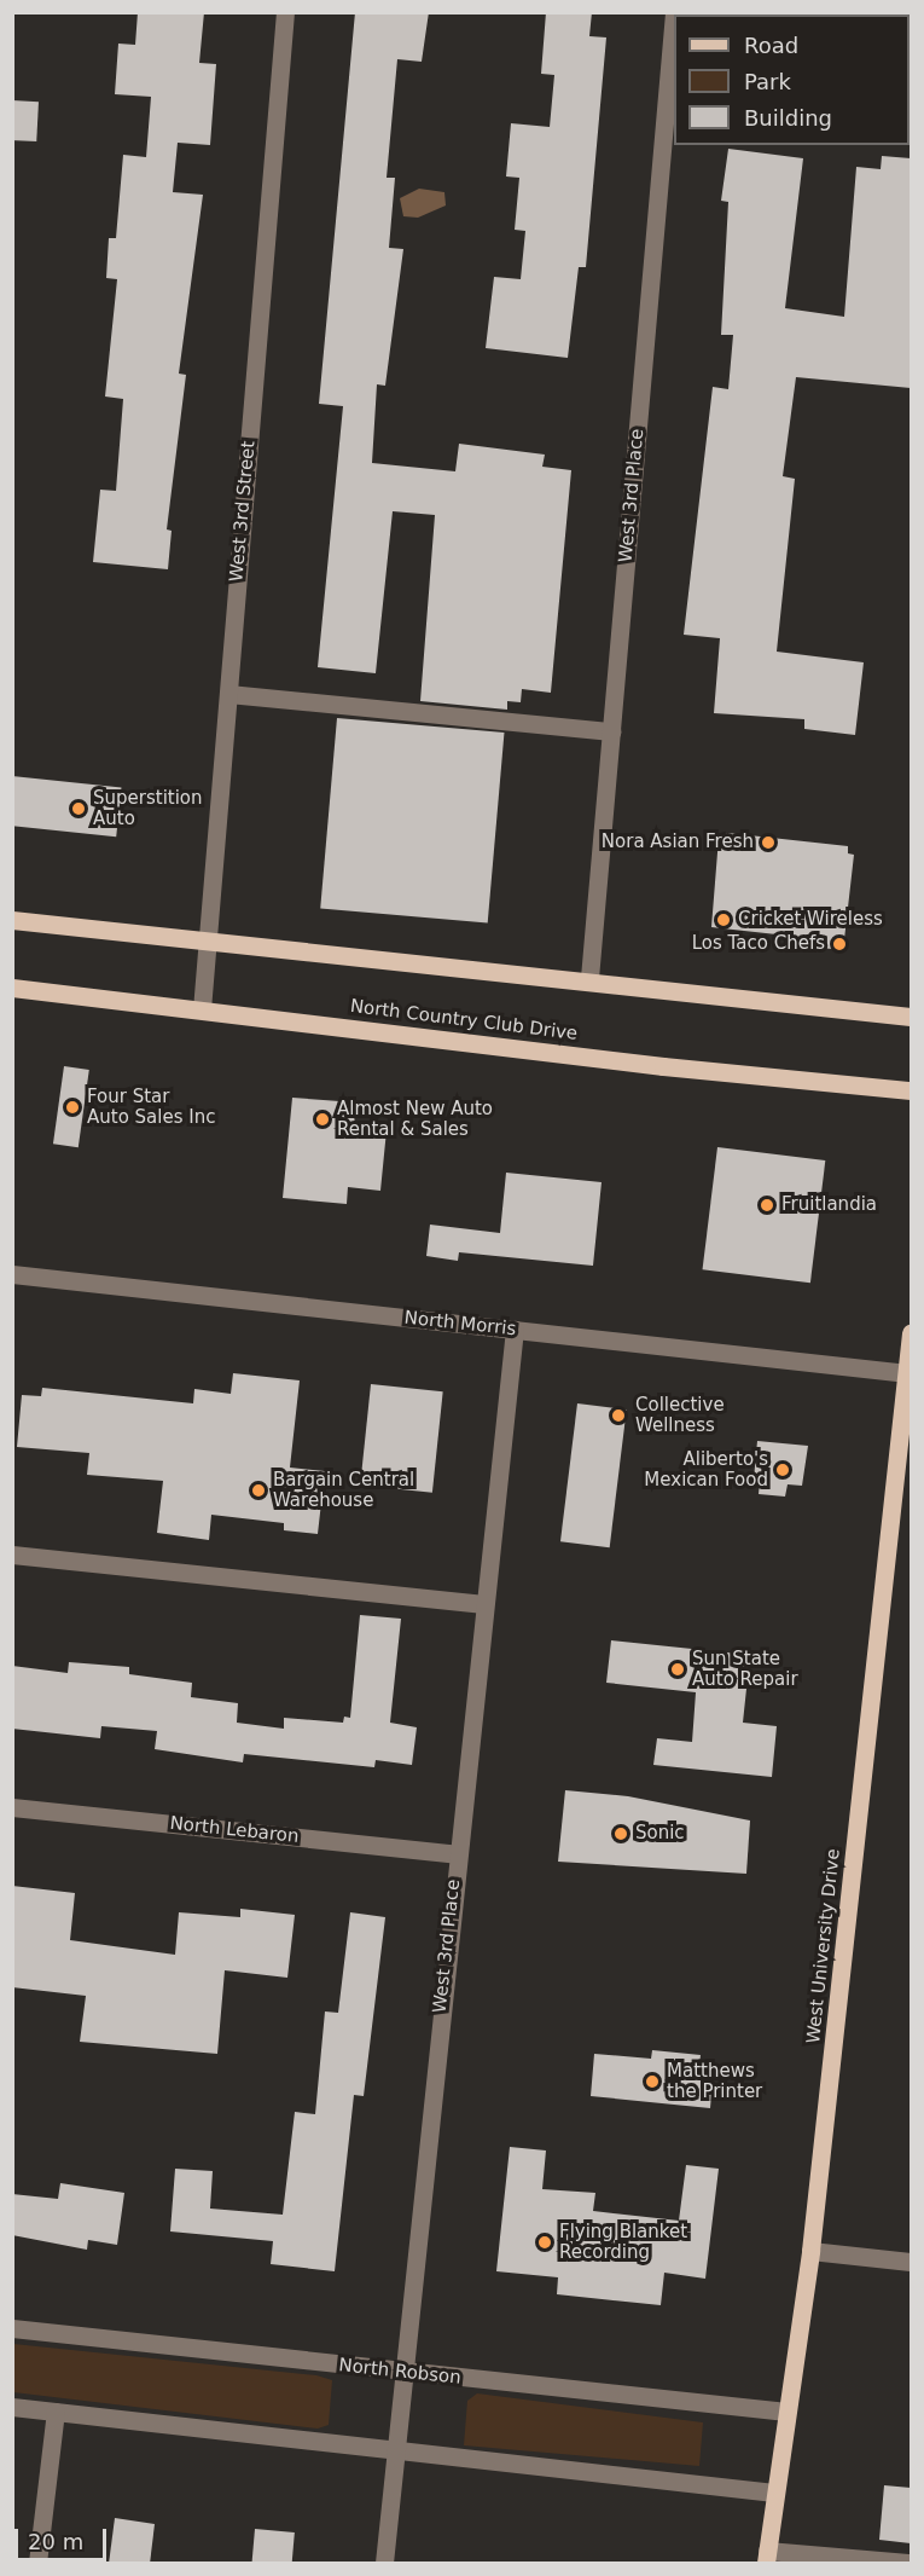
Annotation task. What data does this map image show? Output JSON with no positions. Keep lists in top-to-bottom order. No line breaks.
{"streets":{"main road":["North Country Club Drive","West University Drive"],"street":["West 3rd Place","West 3rd Street","North Morris","North Lebaron","North Robson"]},"crossings":[["West 3rd Place","North Morris"],["West 3rd Place","North Lebaron"],["West 3rd Place","North Robson"],["West 3rd Street","North Country Club Drive"],["North Morris","West University Drive"],["West University Drive","North Robson"]],"places":["Superstition Auto","Nora Asian Fresh","Cricket Wireless","Los Taco Chefs","Four Star Auto Sales Inc","Almost New Auto Rental & Sales","Fruitlandia","Collective Wellness","Aliberto's Mexican Food","Bargain Central Warehouse","Sun State Auto Repair","Sonic","Matthews the Printer","Flying Blanket Recording"],"legend":["Road","Park","Building"],"scale_bar":"20 m"}
